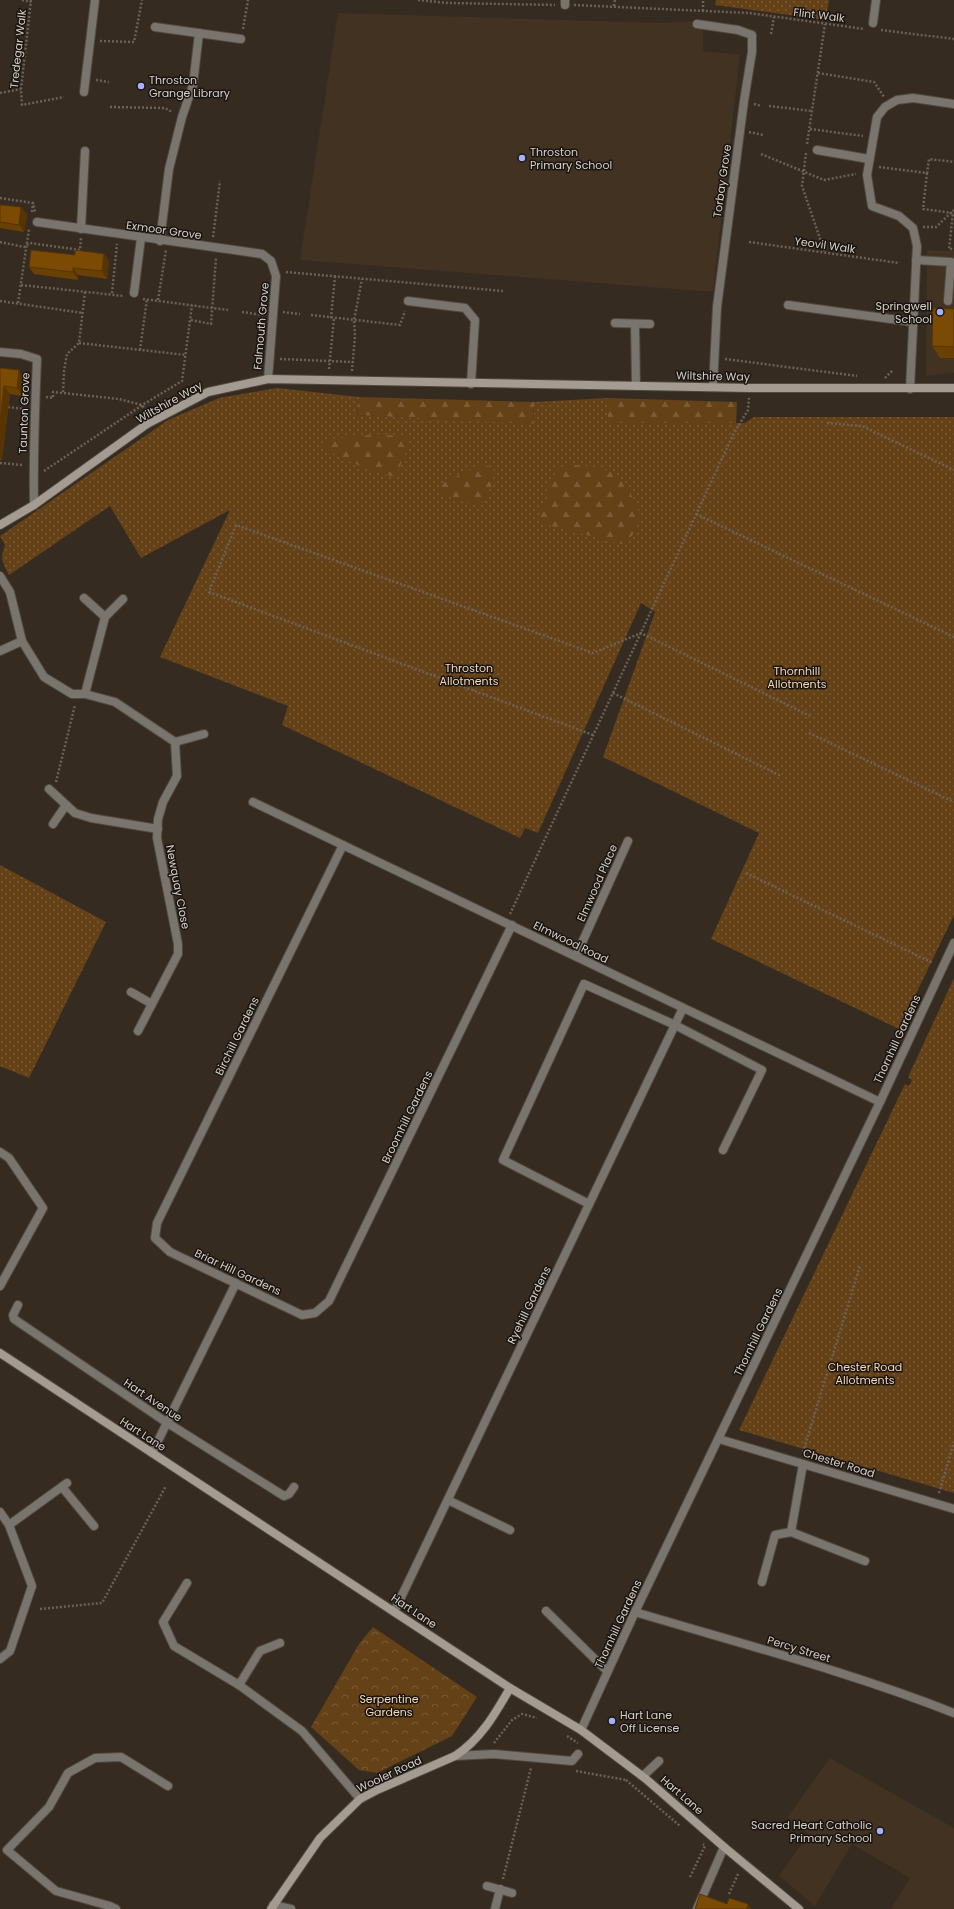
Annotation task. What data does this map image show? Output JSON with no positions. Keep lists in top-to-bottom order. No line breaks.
{"streets":{"street":["Torbay Grove","Exmoor Grove","Falmouth Grove","Wiltshire Way","Taunton Grove","Elmwood Place","Newquay Close","Elmwood Road","Birchill Gardens","Thornhill Gardens","Broomhill Gardens","Briar Hill Gardens","Ryehill Gardens","Hart Avenue","Hart Lane","Chester Road","Percy Street","Wooler Road"],"path":["Flint Walk","Tredegar Walk","Yeovil Walk"]},"crossings":[["Torbay Grove","Wiltshire Way"],["Exmoor Grove","Falmouth Grove"],["Falmouth Grove","Wiltshire Way"],["Wiltshire Way","Taunton Grove"],["Elmwood Place","Elmwood Road"],["Elmwood Road","Birchill Gardens"],["Elmwood Road","Thornhill Gardens"],["Elmwood Road","Broomhill Gardens"],["Elmwood Road","Ryehill Gardens"],["Birchill Gardens","Briar Hill Gardens"],["Thornhill Gardens","Hart Lane"],["Thornhill Gardens","Chester Road"],["Thornhill Gardens","Percy Street"],["Broomhill Gardens","Briar Hill Gardens"],["Ryehill Gardens","Hart Lane"],["Hart Lane","Wooler Road"]],"parks":["Throston Allotments","Thornhill Allotments","Chester Road Allotments","Serpentine Gardens"],"places":["Throston Grange Library","Throston Primary School","Springwell School","Hart Lane Off License","Sacred Heart Catholic Primary School"]}
